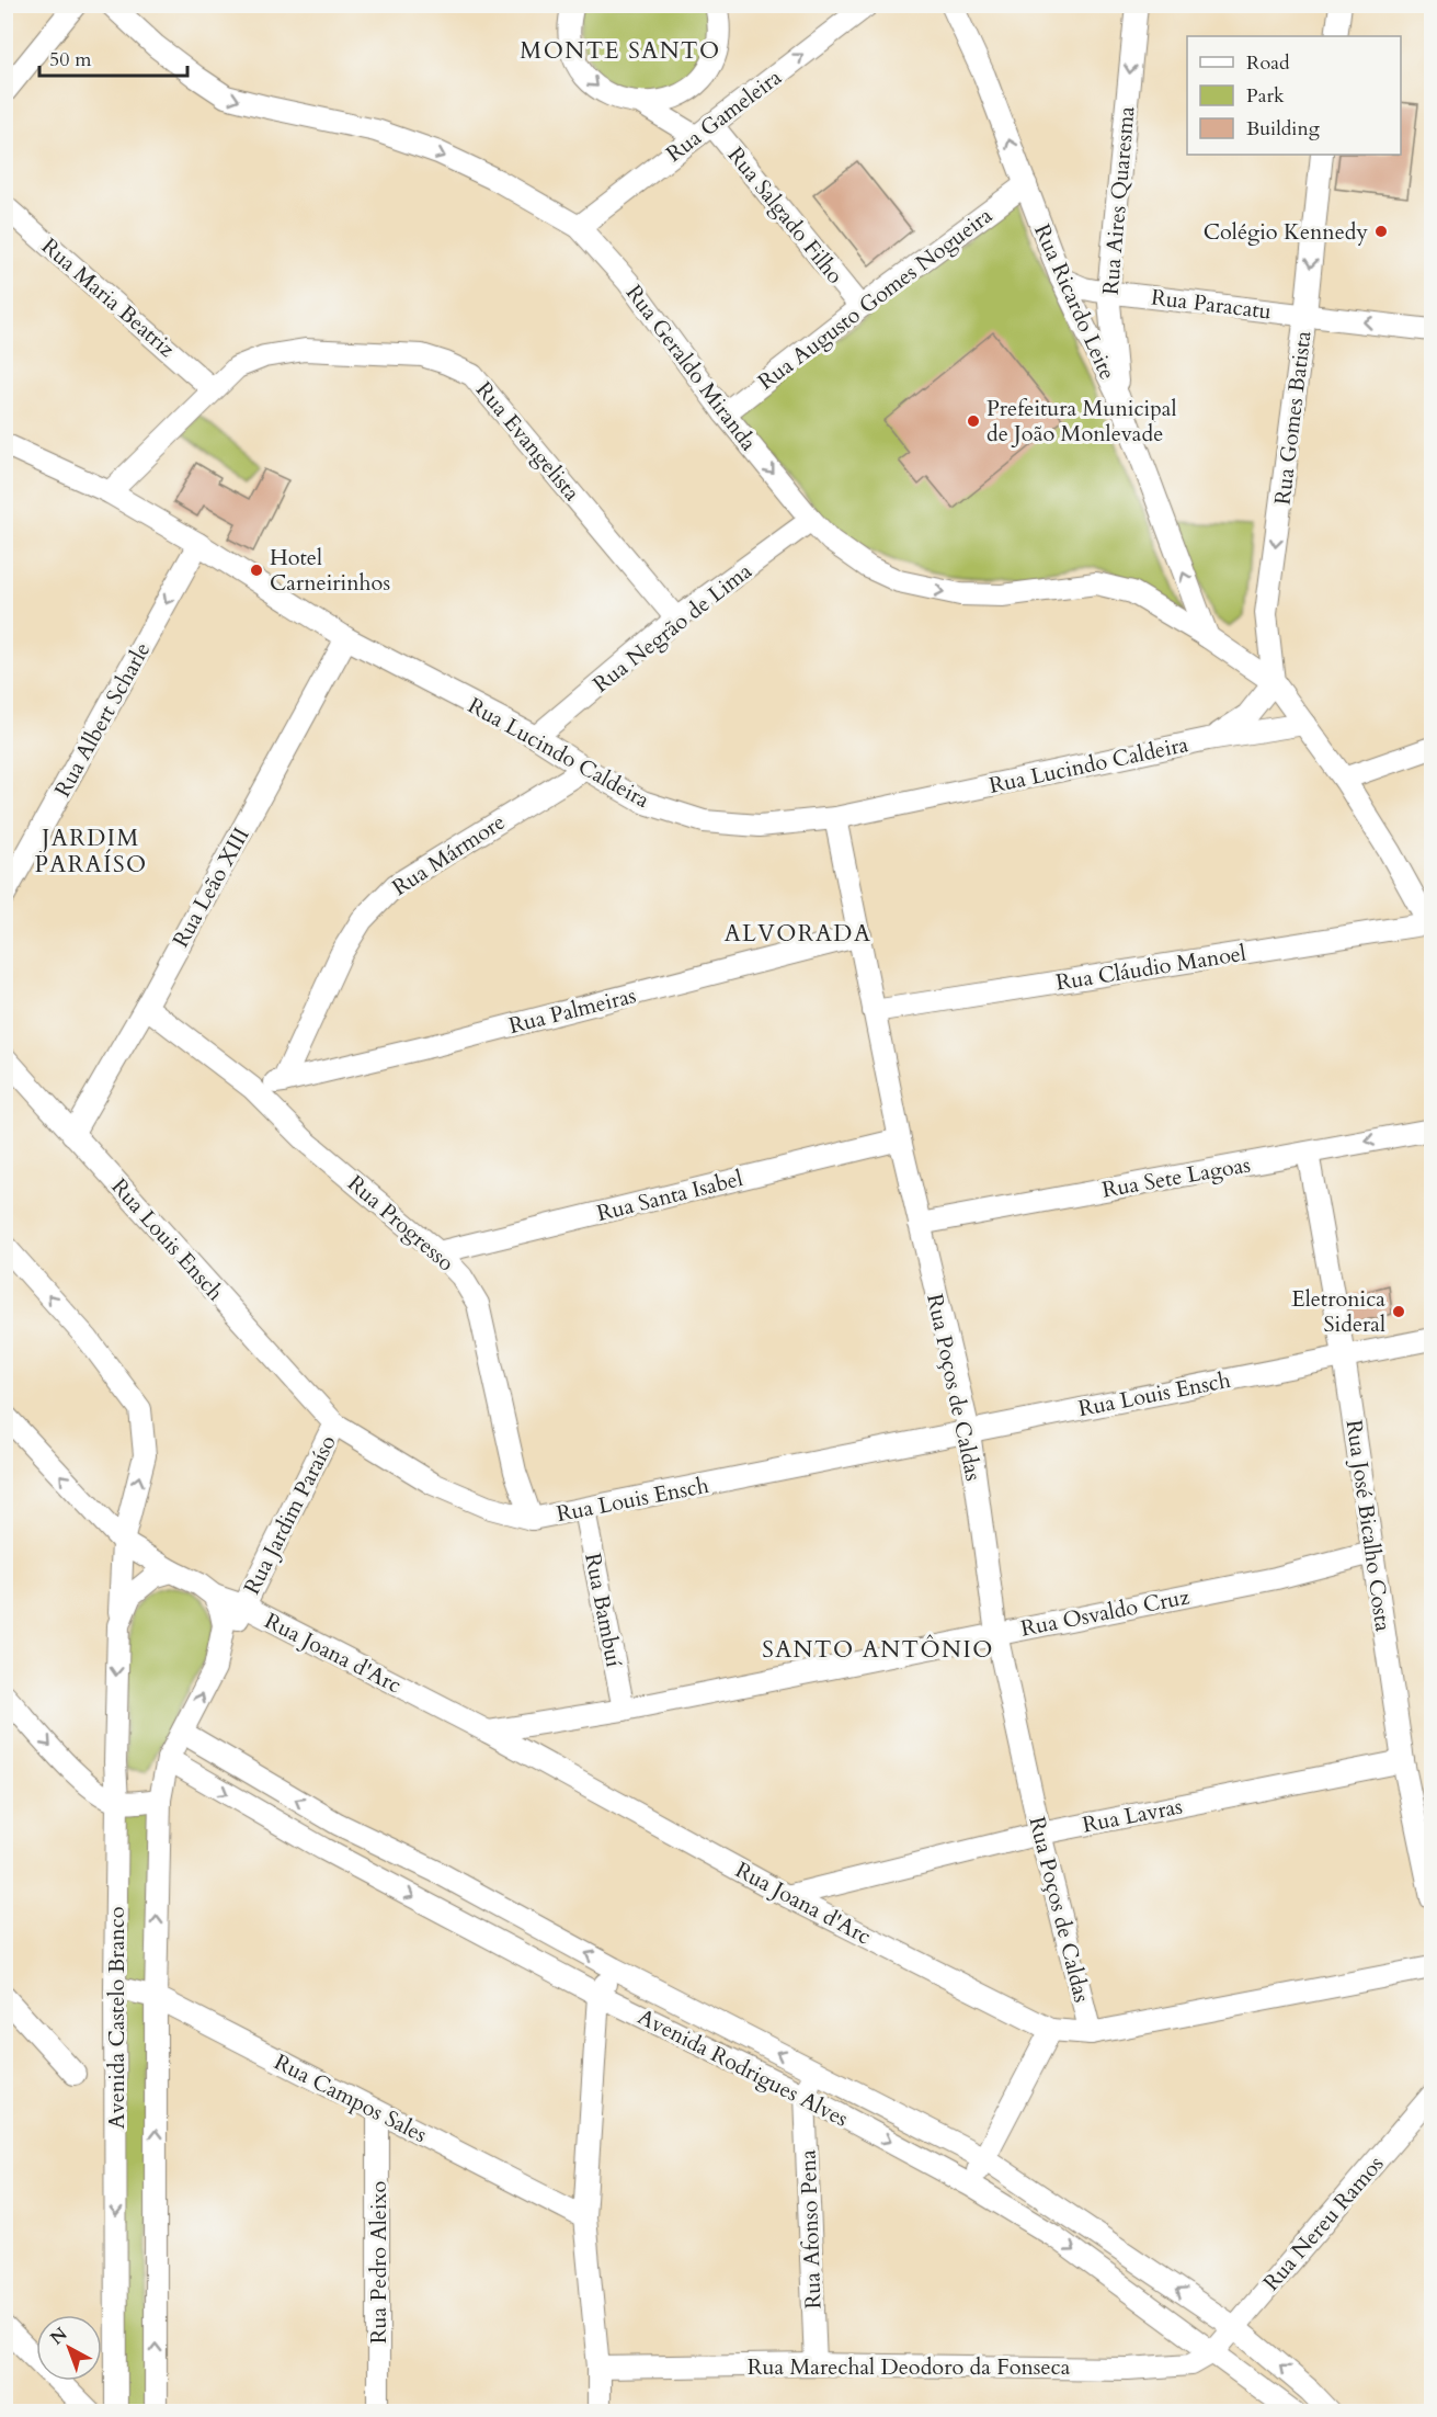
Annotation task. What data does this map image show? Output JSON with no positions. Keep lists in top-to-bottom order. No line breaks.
{"streets":{"street":["Rua Gameleira","Rua Aires Quaresma","Rua Salgado Filho","Rua Maria Beatriz","Rua Augusto Gomes Nogueira","Rua Ricardo Leite","Rua Paracatu","Rua Geraldo Miranda","Rua Gomes Batista","Rua Evangelista","Rua Negrão de Lima","Rua Albert Scharle","Rua Lucindo Caldeira","Rua Mármore","Rua Leão XIII","Rua Cláudio Manoel","Rua Palmeiras","Rua Sete Lagoas","Rua Santa Isabel","Rua Progresso","Rua Louis Ensch","Rua Poços de Caldas","Rua Jardim Paraíso","Rua José Bicalho Costa","Rua Bambuí","Rua Osvaldo Cruz","Rua Joana d'Arc","Rua Lavras","Avenida Castelo Branco","Avenida Rodrigues Alves","Rua Campos Sales","Rua Nereu Ramos","Rua Afonso Pena","Rua Pedro Aleixo","Rua Marechal Deodoro da Fonseca"]},"crossings":[["Rua Gameleira","Rua Salgado Filho"],["Rua Gameleira","Rua Geraldo Miranda"],["Rua Aires Quaresma","Rua Ricardo Leite"],["Rua Aires Quaresma","Rua Paracatu"],["Rua Salgado Filho","Rua Augusto Gomes Nogueira"],["Rua Maria Beatriz","Rua Evangelista"],["Rua Augusto Gomes Nogueira","Rua Ricardo Leite"],["Rua Augusto Gomes Nogueira","Rua Geraldo Miranda"],["Rua Ricardo Leite","Rua Paracatu"],["Rua Ricardo Leite","Rua Geraldo Miranda"],["Rua Paracatu","Rua Gomes Batista"],["Rua Geraldo Miranda","Rua Gomes Batista"],["Rua Geraldo Miranda","Rua Negrão de Lima"],["Rua Geraldo Miranda","Rua Lucindo Caldeira"],["Rua Gomes Batista","Rua Lucindo Caldeira"],["Rua Evangelista","Rua Negrão de Lima"],["Rua Evangelista","Rua Lucindo Caldeira"],["Rua Negrão de Lima","Rua Lucindo Caldeira"],["Rua Albert Scharle","Rua Lucindo Caldeira"],["Rua Lucindo Caldeira","Rua Mármore"],["Rua Lucindo Caldeira","Rua Leão XIII"],["Rua Lucindo Caldeira","Rua Poços de Caldas"],["Rua Mármore","Rua Palmeiras"],["Rua Leão XIII","Rua Progresso"],["Rua Leão XIII","Rua Louis Ensch"],["Rua Cláudio Manoel","Rua Poços de Caldas"],["Rua Palmeiras","Rua Poços de Caldas"],["Rua Sete Lagoas","Rua Poços de Caldas"],["Rua Sete Lagoas","Rua José Bicalho Costa"],["Rua Santa Isabel","Rua Progresso"],["Rua Santa Isabel","Rua Poços de Caldas"],["Rua Progresso","Rua Louis Ensch"],["Rua Louis Ensch","Rua Poços de Caldas"],["Rua Louis Ensch","Rua Jardim Paraíso"],["Rua Louis Ensch","Rua José Bicalho Costa"],["Rua Louis Ensch","Rua Bambuí"],["Rua Poços de Caldas","Rua Osvaldo Cruz"],["Rua Poços de Caldas","Rua Joana d'Arc"],["Rua Poços de Caldas","Rua Lavras"],["Rua Jardim Paraíso","Rua Joana d'Arc"],["Rua Jardim Paraíso","Avenida Castelo Branco"],["Rua José Bicalho Costa","Rua Osvaldo Cruz"],["Rua José Bicalho Costa","Rua Lavras"],["Rua Bambuí","Rua Osvaldo Cruz"],["Rua Osvaldo Cruz","Rua Joana d'Arc"],["Rua Joana d'Arc","Rua Lavras"],["Rua Joana d'Arc","Avenida Castelo Branco"],["Avenida Castelo Branco","Avenida Rodrigues Alves"],["Avenida Castelo Branco","Rua Campos Sales"],["Avenida Rodrigues Alves","Rua Nereu Ramos"],["Avenida Rodrigues Alves","Rua Afonso Pena"],["Avenida Rodrigues Alves","Rua Marechal Deodoro da Fonseca"],["Rua Campos Sales","Rua Pedro Aleixo"],["Rua Nereu Ramos","Rua Marechal Deodoro da Fonseca"],["Rua Afonso Pena","Rua Marechal Deodoro da Fonseca"]],"one_way":["Rua Gameleira","Rua Aires Quaresma","Rua Ricardo Leite","Rua Geraldo Miranda","Rua Gomes Batista","Rua Albert Scharle"],"districts":["MONTE SANTO","JARDIM PARAÍSO","ALVORADA","SANTO ANTÔNIO"],"places":["Colégio Kennedy","Prefeitura Municipal de João Monlevade","Hotel Carneirinhos","Eletronica Sideral"],"legend":["Road","Park","Building"],"scale_bar":"50 m","north":"top left"}
